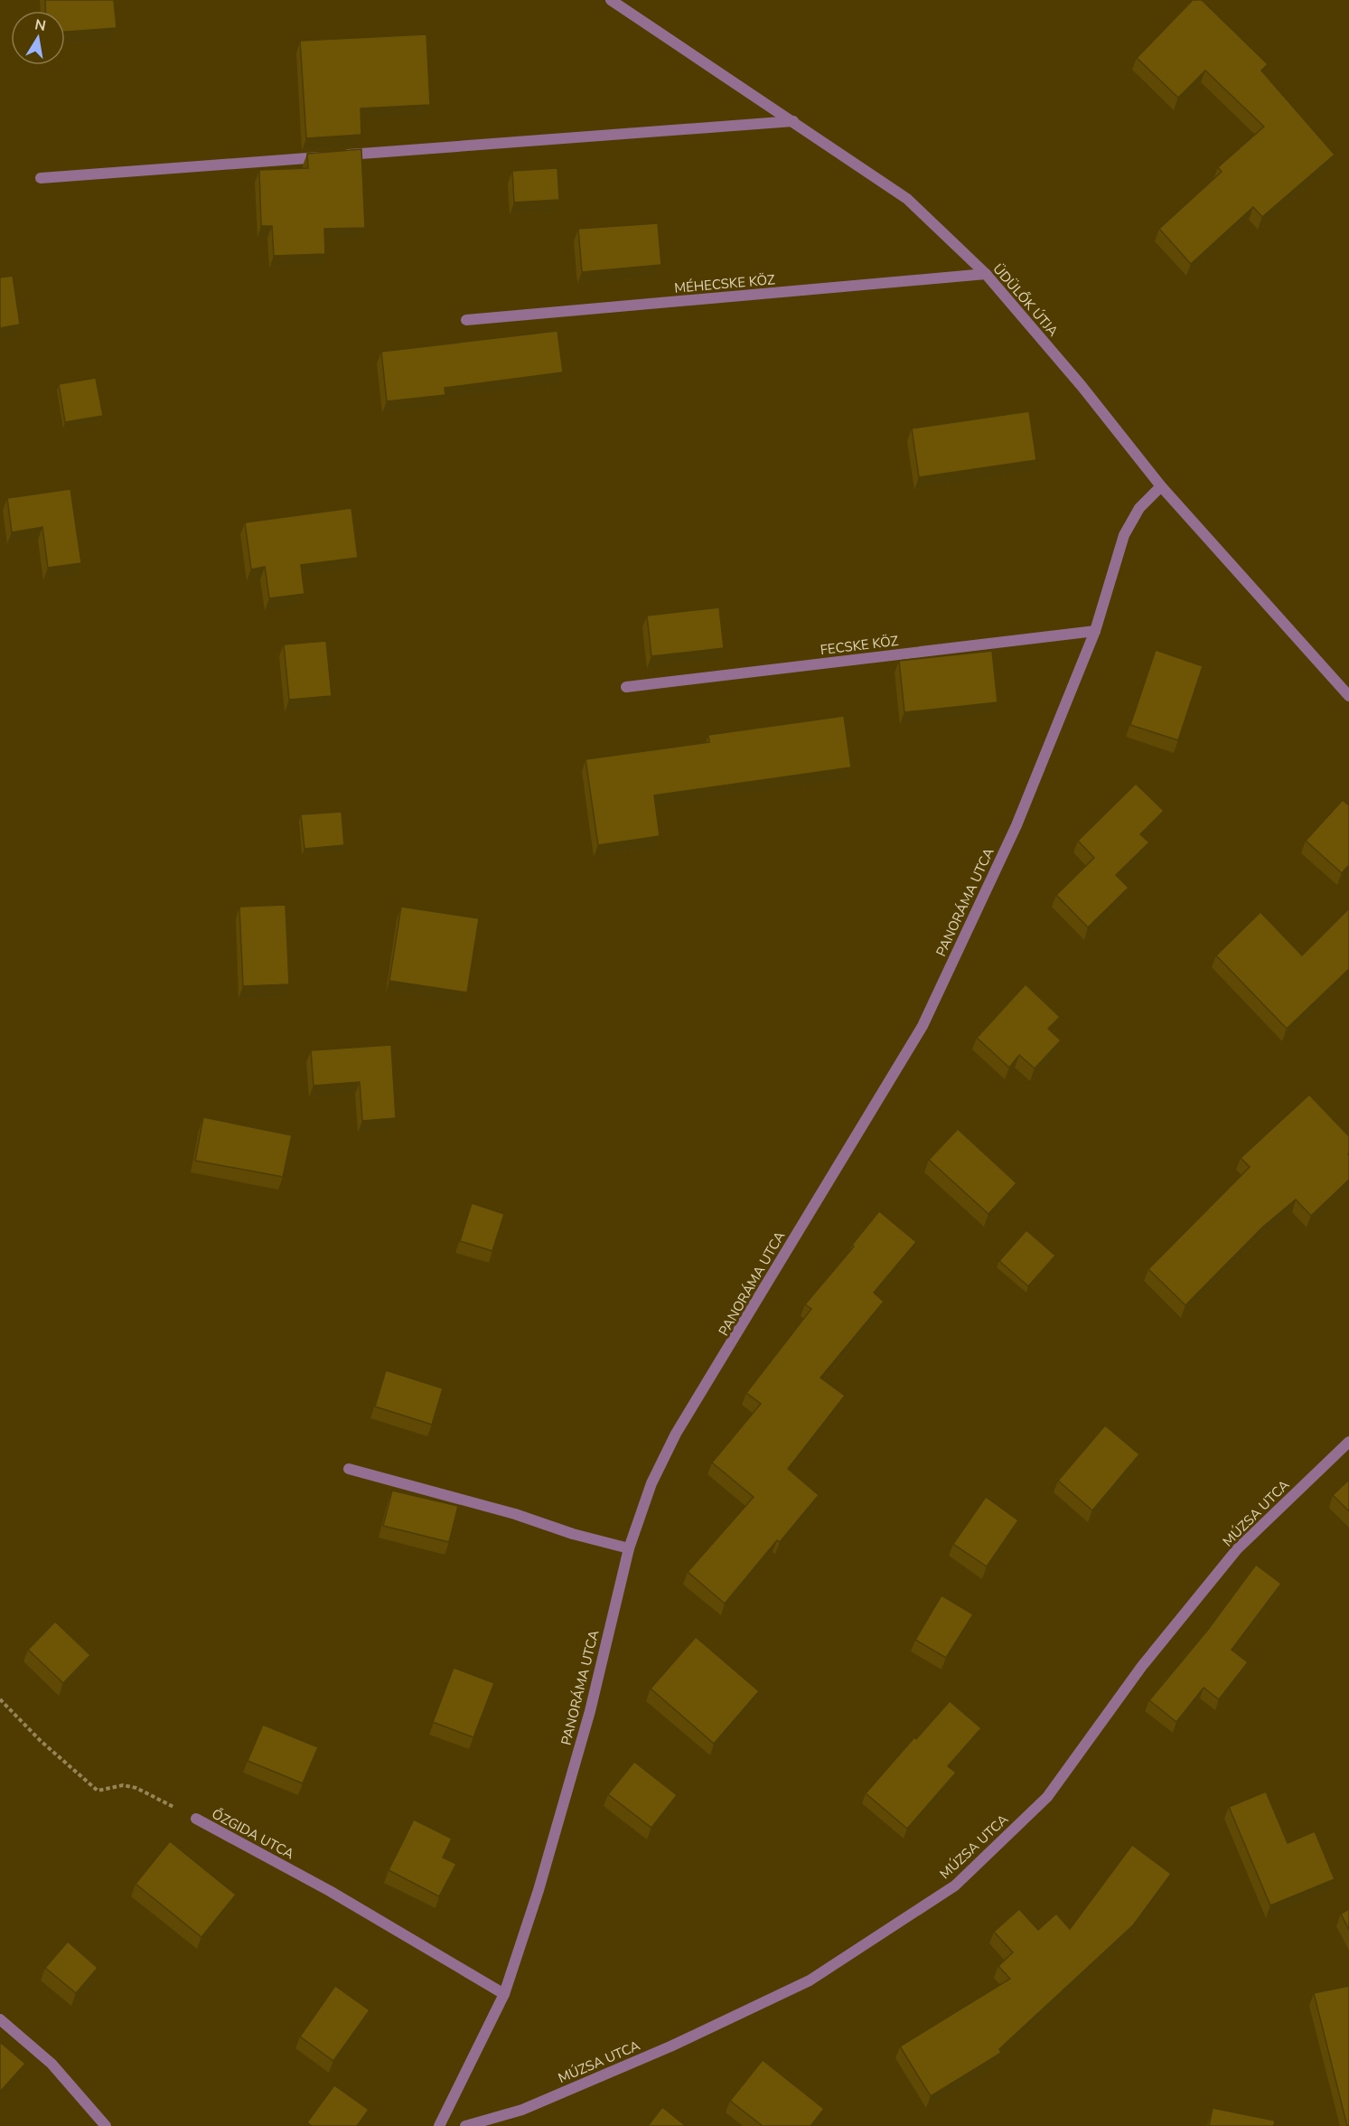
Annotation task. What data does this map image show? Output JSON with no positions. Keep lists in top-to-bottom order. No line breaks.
{"streets":{"street":["MÉHECSKE KÖZ","ÜDÜLŐK ÚTJA","FECSKE KÖZ","PANORÁMA UTCA","MÚZSA UTCA","ŐZGIDA UTCA"]},"crossings":[["MÉHECSKE KÖZ","ÜDÜLŐK ÚTJA"],["ÜDÜLŐK ÚTJA","PANORÁMA UTCA"],["FECSKE KÖZ","PANORÁMA UTCA"],["PANORÁMA UTCA","ŐZGIDA UTCA"]],"north":"top"}
